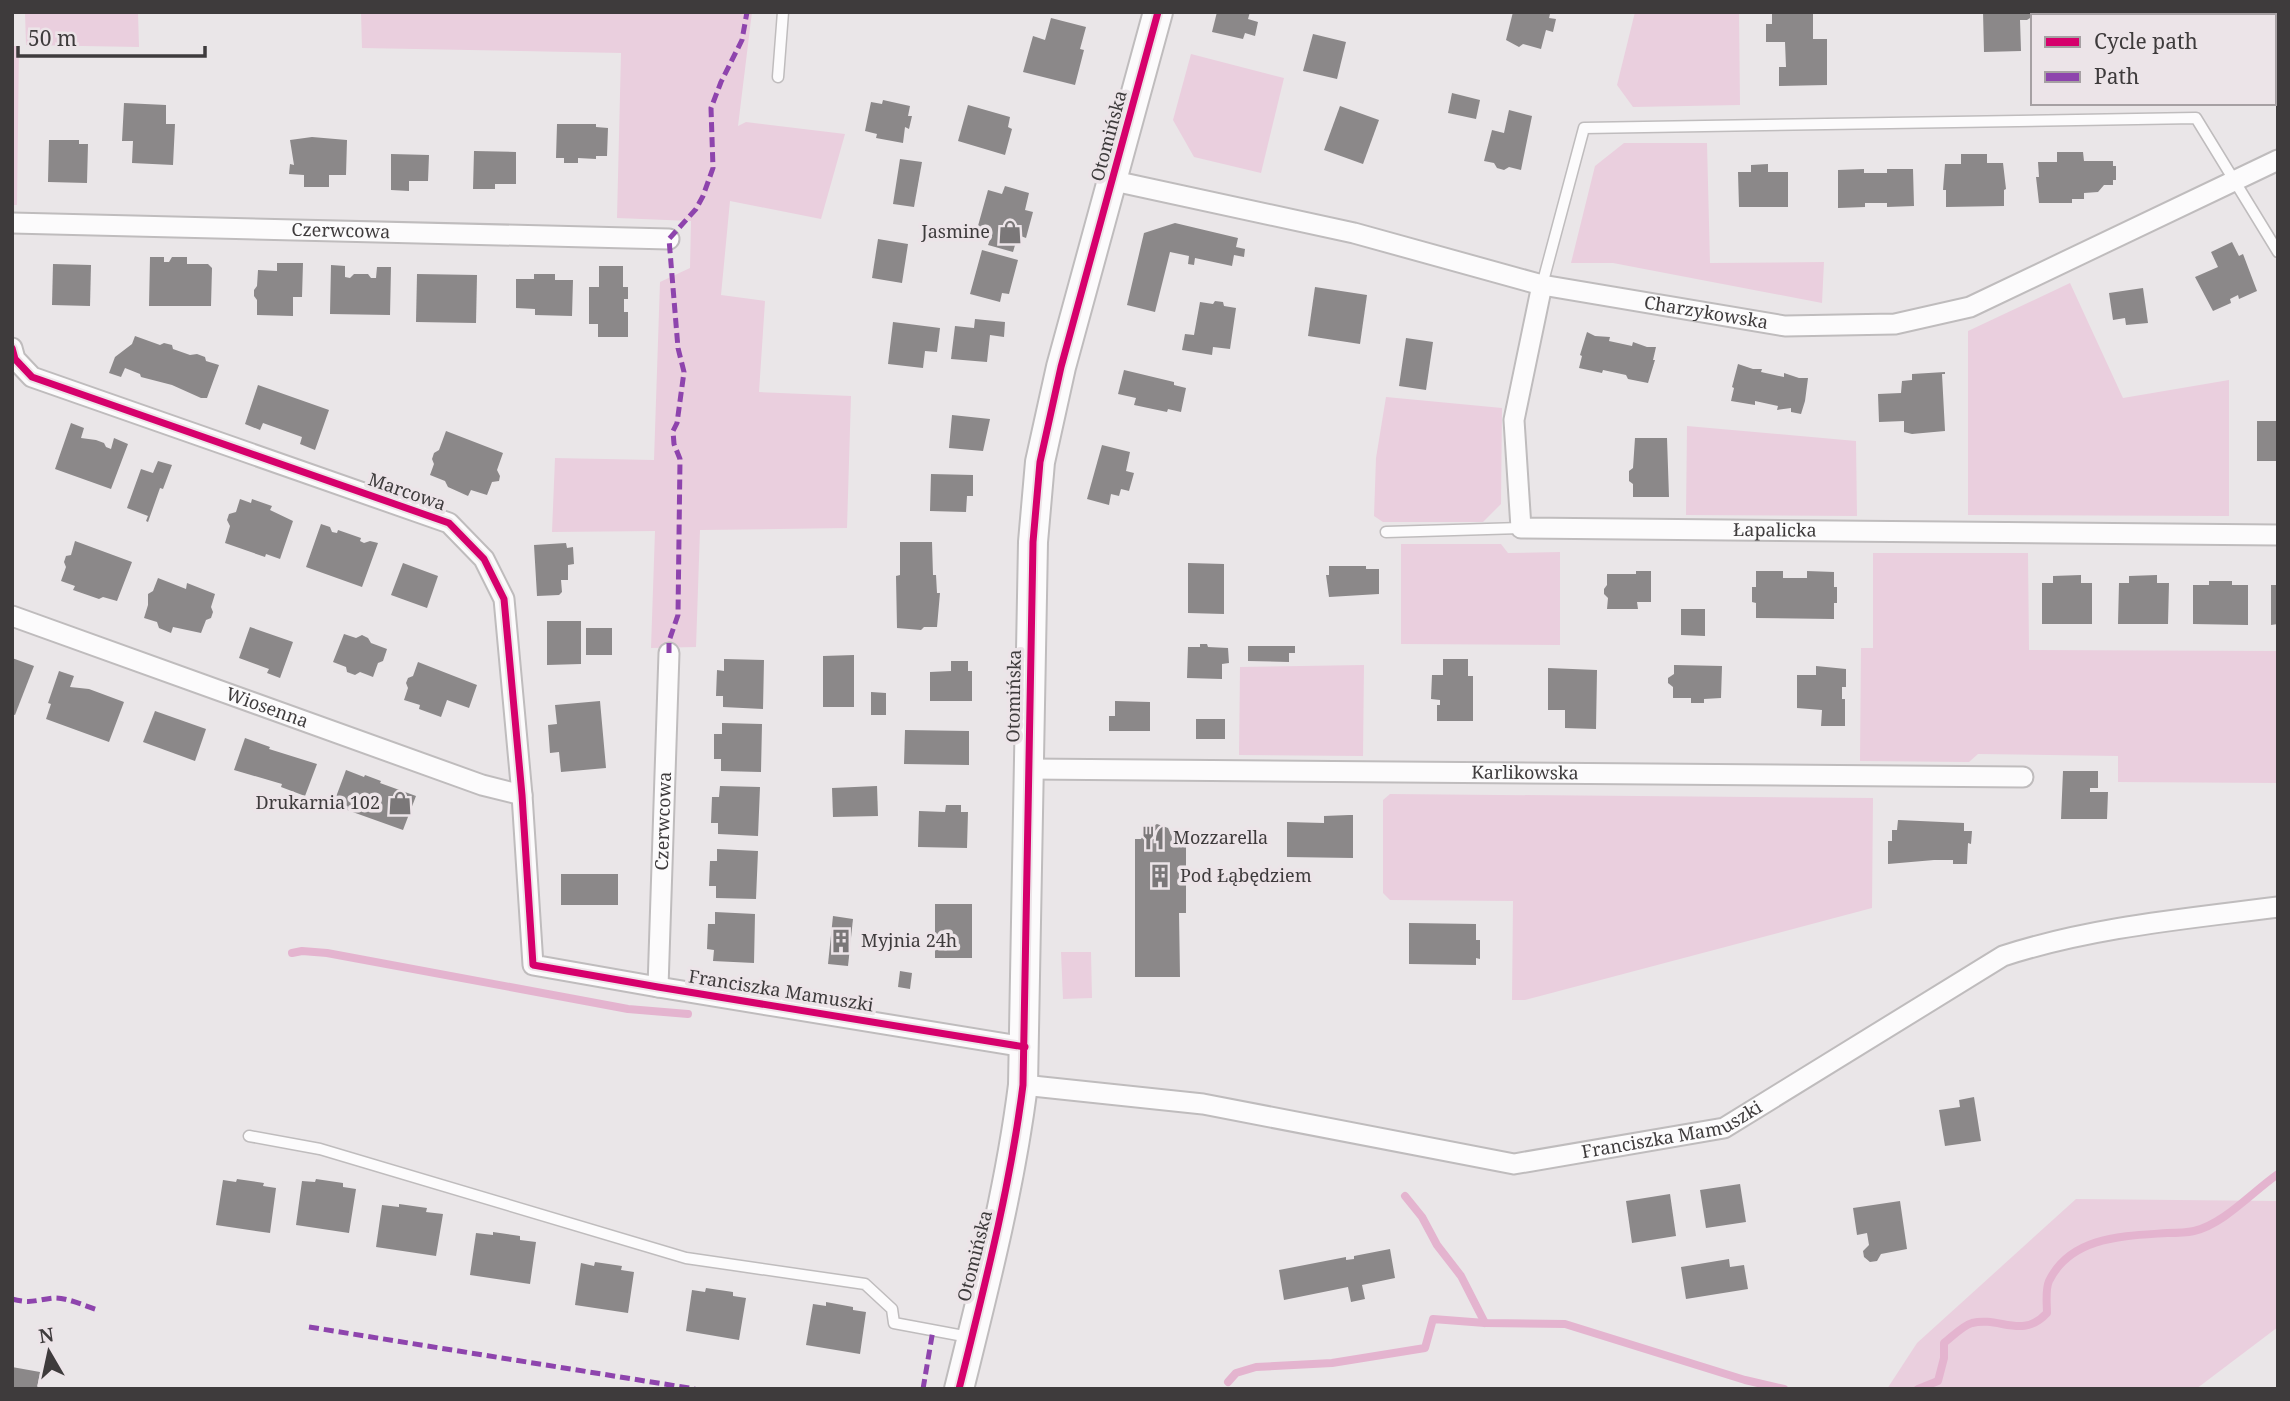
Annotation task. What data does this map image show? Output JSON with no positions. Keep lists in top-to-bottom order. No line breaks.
{"streets":{"street":["Otomińska","Czerwcowa","Charzykowska","Marcowa","Łapalicka","Wiosenna","Karlikowska","Franciszka Mamuszki"]},"crossings":[["Otomińska","Charzykowska"],["Otomińska","Karlikowska"],["Otomińska","Franciszka Mamuszki"],["Czerwcowa","Franciszka Mamuszki"],["Marcowa","Wiosenna"],["Marcowa","Franciszka Mamuszki"]],"places":{"shop":["Jasmine","Drukarnia 102"],"restaurant":["Mozzarella"],"building":["Pod Łąbędziem","Myjnia 24h"]},"legend":["Cycle path","Path"],"scale_bar":"50 m","north":"top"}
